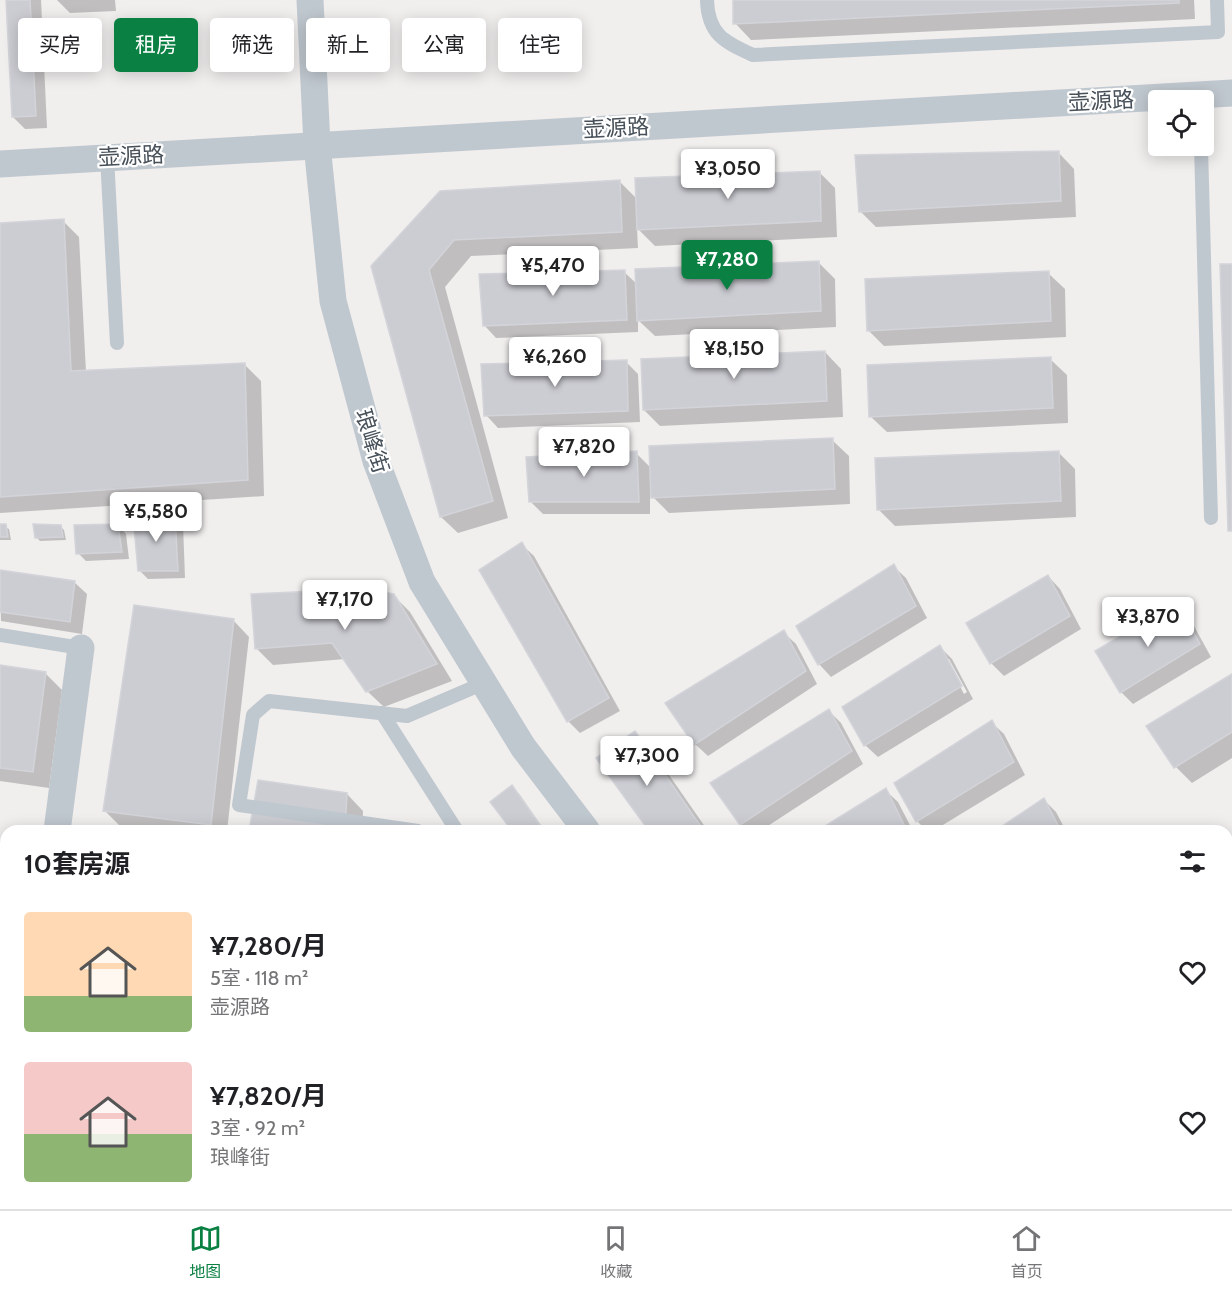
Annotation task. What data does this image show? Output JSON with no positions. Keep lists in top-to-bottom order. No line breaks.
{"streets":{"street":["壶源路","琅峰街"]},"crossings":[["壶源路","琅峰街"]],"page":{"chip":["买房","租房","筛选","新上","公寓","住宅"],"price":["¥3,050","¥7,280","¥5,470","¥8,150","¥6,260","¥7,820","¥5,580","¥7,170","¥3,870","¥7,300"],"heading":"10套房源","list":[{"name":"¥7,280/月","note":"5室 · 118 m² · 壶源路"},{"name":"¥7,820/月","note":"3室 · 92 m² · 琅峰街"}],"tabs":["地图","收藏","首页"]}}
